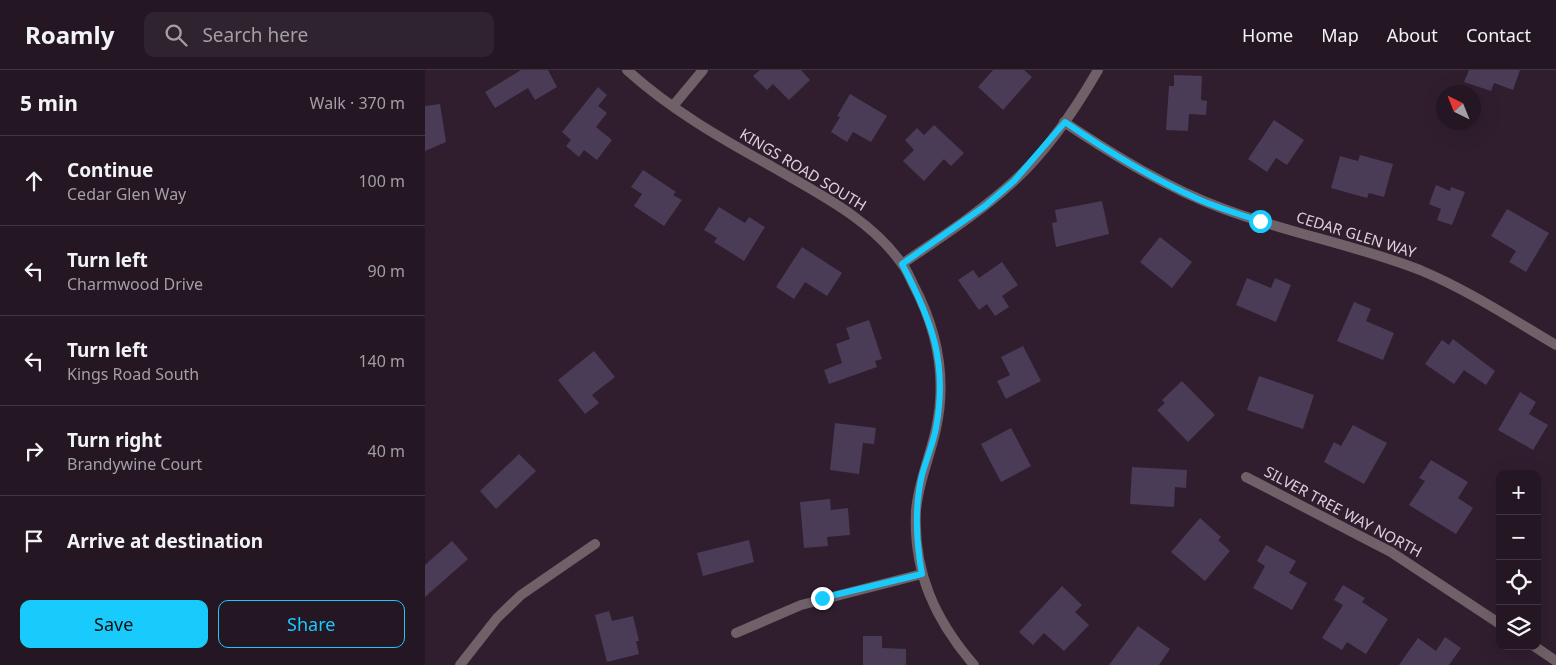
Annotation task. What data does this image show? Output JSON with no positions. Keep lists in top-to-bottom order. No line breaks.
{"streets":{"street":["KINGS ROAD SOUTH","CEDAR GLEN WAY","SILVER TREE WAY NORTH"]},"north":"top left","page":{"header":"Roamly","search":"Search here","nav":["Home","Map","About","Contact"],"heading":["5 min","Walk · 370 m"],"list":[["Continue","Cedar Glen Way","100 m"],["Turn left","Charmwood Drive","90 m"],["Turn left","Kings Road South","140 m"],["Turn right","Brandywine Court","40 m"],"Arrive at destination"],"map_buttons":["+","−"],"buttons":["Save","Share"]}}
